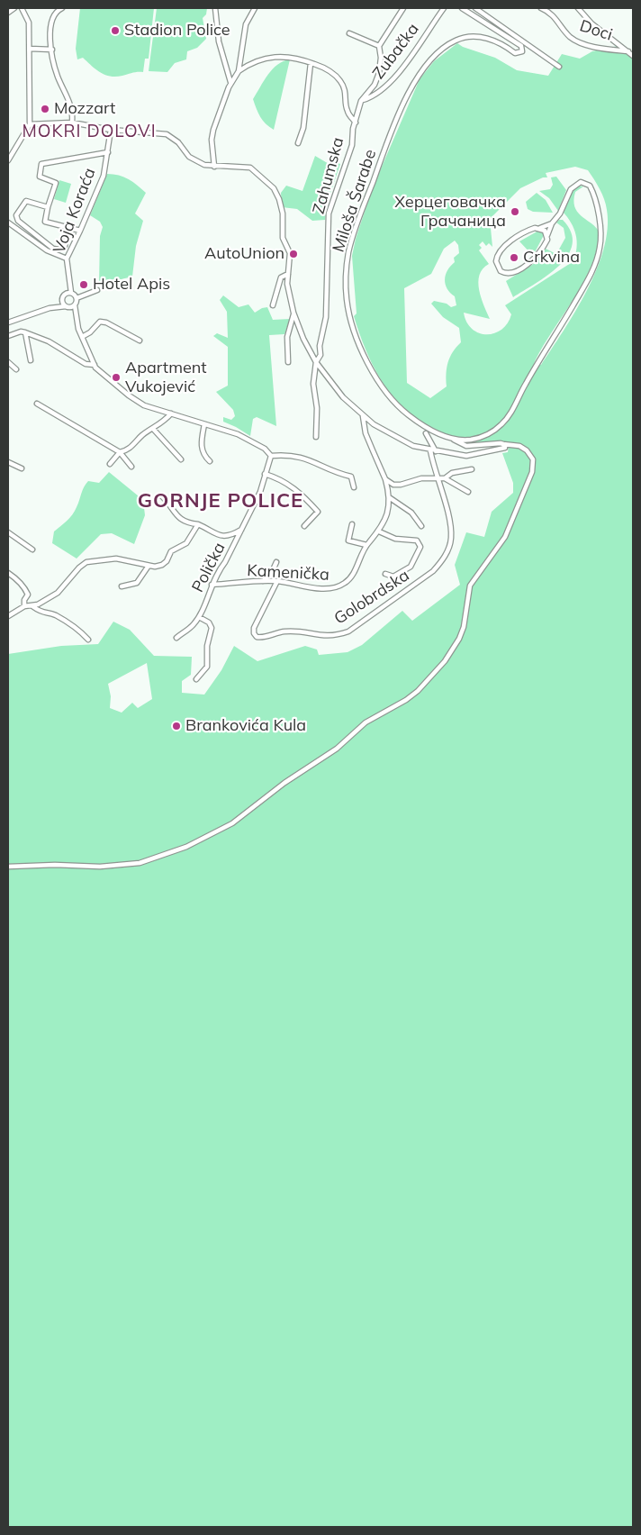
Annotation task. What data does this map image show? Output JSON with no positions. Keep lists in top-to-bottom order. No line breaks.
{"streets":{"street":["Doci","Zubačka","Zahumska","Miloša Šarabe","Voja Koraća","Polička","Kamenička","Golobrdska"]},"crossings":[["Zubačka","Zahumska"],["Polička","Kamenička"],["Kamenička","Golobrdska"]],"districts":["MOKRI DOLOVI","GORNJE POLICE"],"places":["Stadion Police","Mozzart","Херцеговачка Грачаница","AutoUnion","Crkvina","Hotel Apis","Apartment Vukojević","Brankovića Kula"]}
